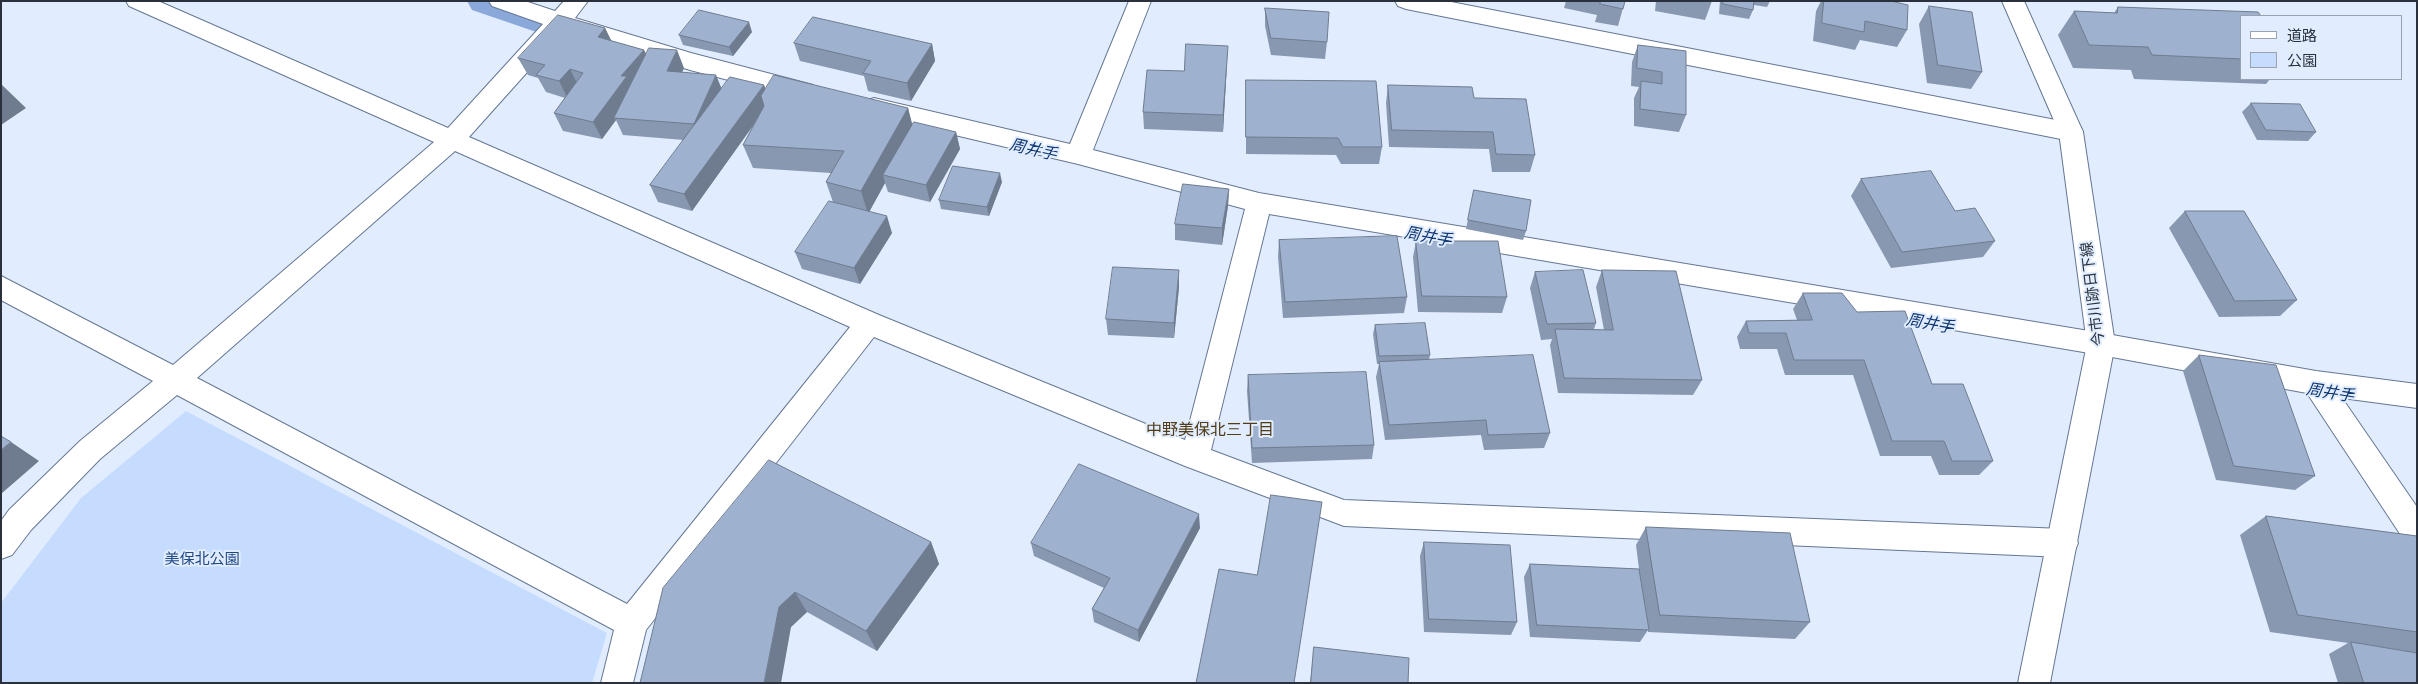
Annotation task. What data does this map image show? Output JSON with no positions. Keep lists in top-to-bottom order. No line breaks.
{"streets":{"street":["今市川跡日下線"]},"districts":["中野美保北三丁目"],"water":["周井手"],"parks":["美保北公園"],"legend":["道路","公園"]}
